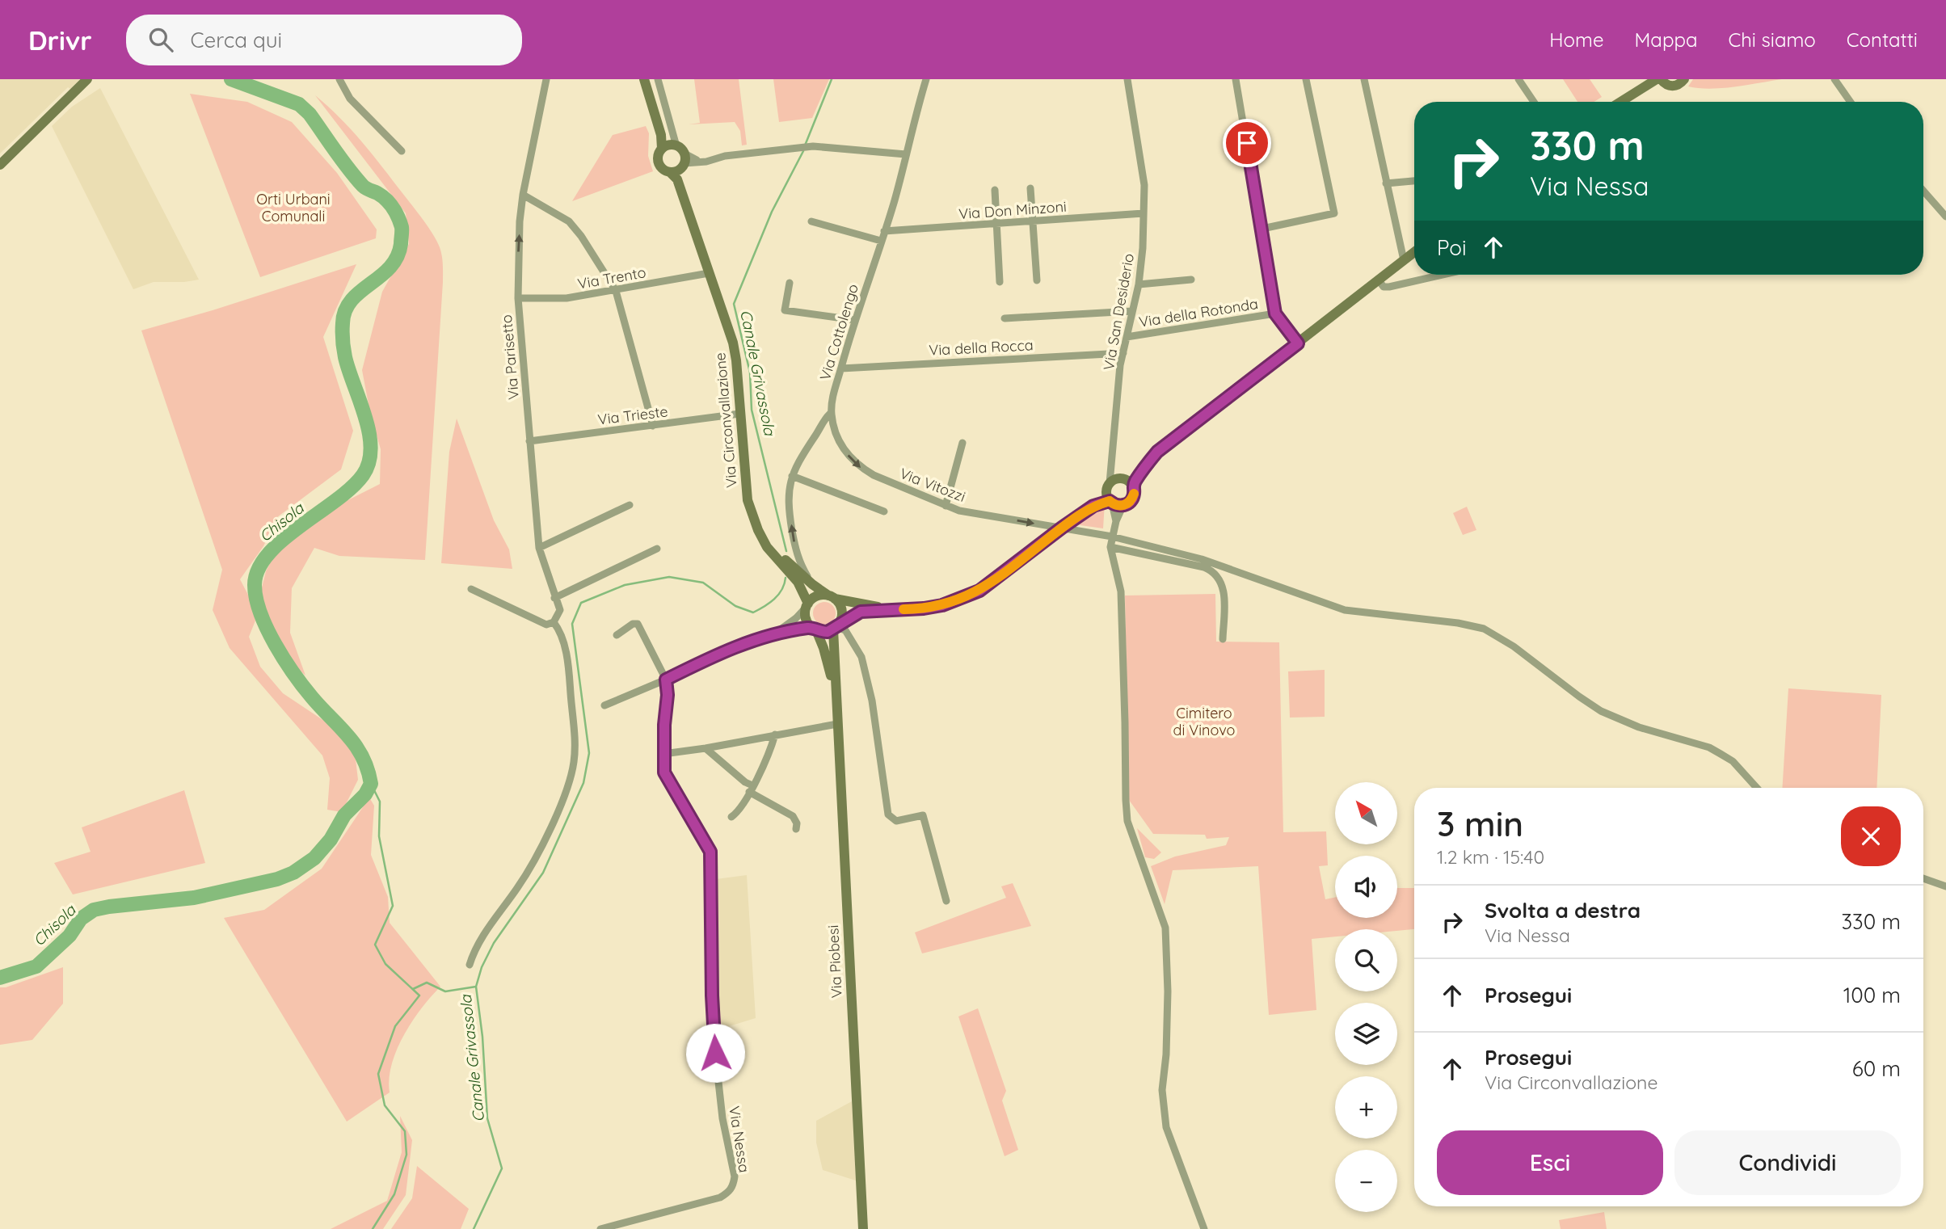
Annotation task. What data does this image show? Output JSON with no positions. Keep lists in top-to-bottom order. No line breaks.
{"streets":{"street":["Via Don Minzoni","Via Trento","Via San Desiderio","Via della Rotonda","Via Cottolengo","Via della Rocca","Via Parisetto","Via Trieste","Via Circonvallazione","Via Vitozzi","Via Piobesi","Via Nessa"]},"crossings":[["Via Don Minzoni","Via San Desiderio"],["Via Don Minzoni","Via Cottolengo"],["Via Trento","Via Parisetto"],["Via Trento","Via Circonvallazione"],["Via San Desiderio","Via della Rotonda"],["Via San Desiderio","Via della Rocca"],["Via Cottolengo","Via della Rocca"],["Via Cottolengo","Via Circonvallazione"],["Via Cottolengo","Via Vitozzi"],["Via Parisetto","Via Trieste"],["Via Trieste","Via Circonvallazione"],["Via Circonvallazione","Via Piobesi"]],"water":["Canale Grivassola","Chisola"],"parks":["Orti Urbani Comunali","Cimitero di Vinovo"],"north":"top left","page":{"header":"Drivr","search":"Cerca qui","nav":["Home","Mappa","Chi siamo","Contatti"],"turn":["330 m","Via Nessa"],"then":"Poi","map_buttons":["+","−"],"heading":["3 min","1.2 km · 15:40"],"list":[{"name":"Svolta a destra","note":"Via Nessa","value":"330 m"},{"name":"Prosegui","value":"100 m"},{"name":"Prosegui","note":"Via Circonvallazione","value":"60 m"}],"buttons":["Esci","Condividi"]}}
